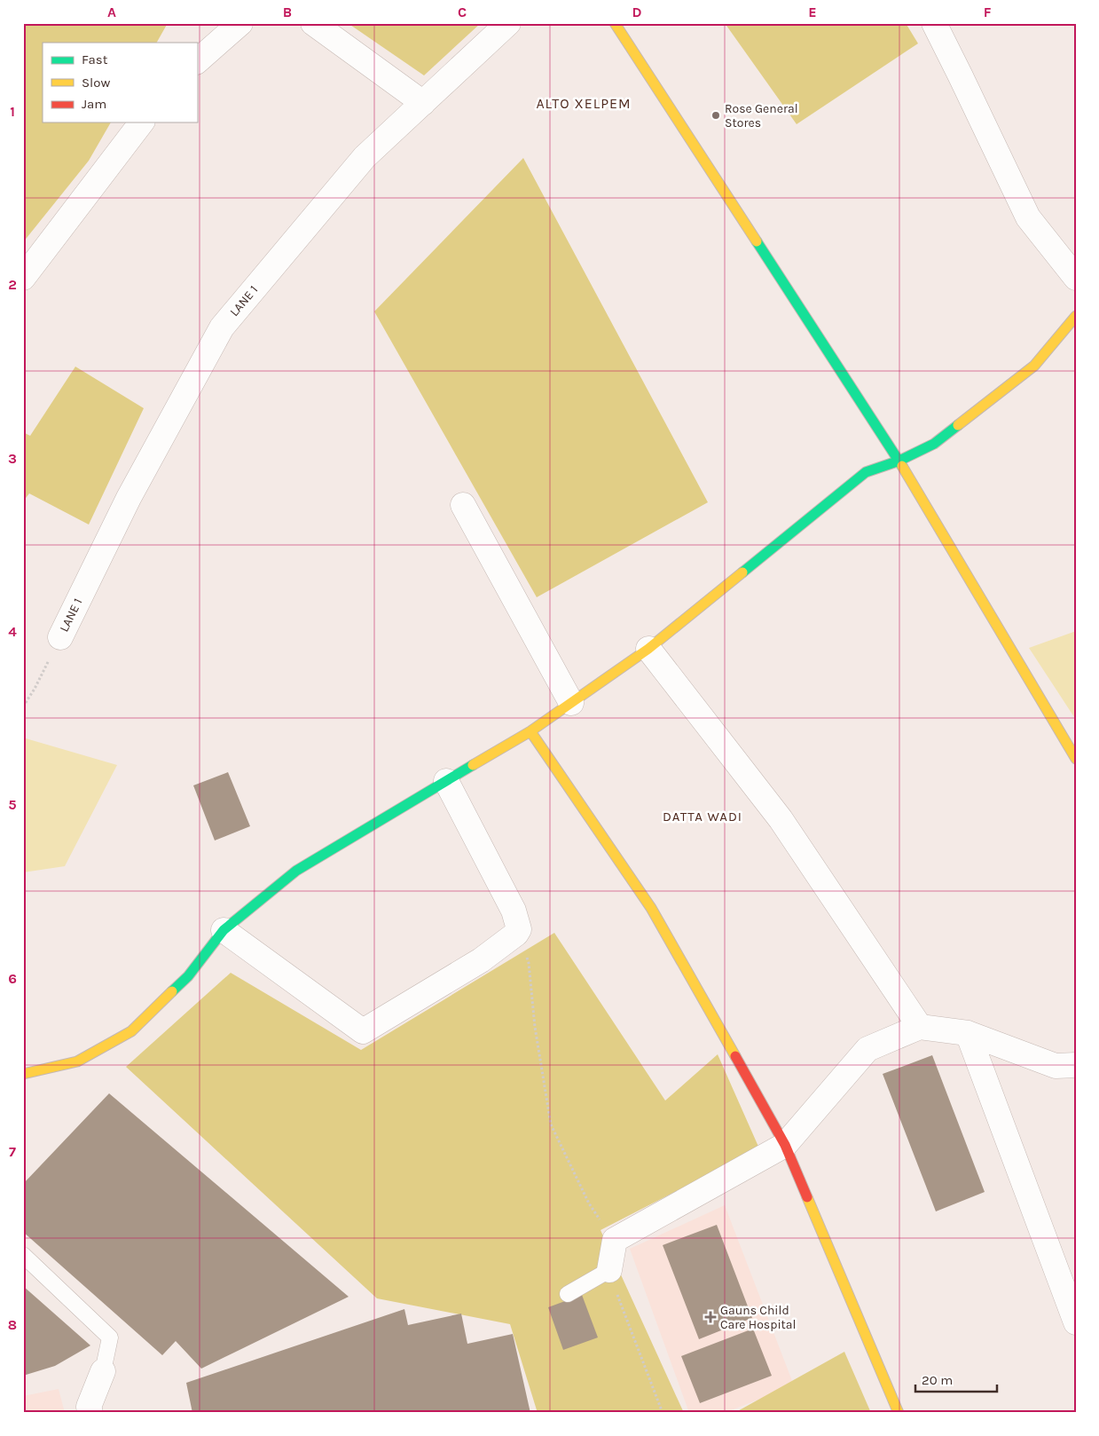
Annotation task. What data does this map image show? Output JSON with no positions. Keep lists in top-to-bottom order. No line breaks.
{"streets":{"street":["LANE 1"]},"districts":["ALTO XELPEM","DATTA WADI"],"places":{"other":["Rose General Stores"],"health":["Gauns Child Care Hospital"]},"legend":["Fast","Slow","Jam"],"scale_bar":"20 m","grid":{"columns":["A","B","C","D","E","F"],"rows":["1","2","3","4","5","6","7","8"]}}
